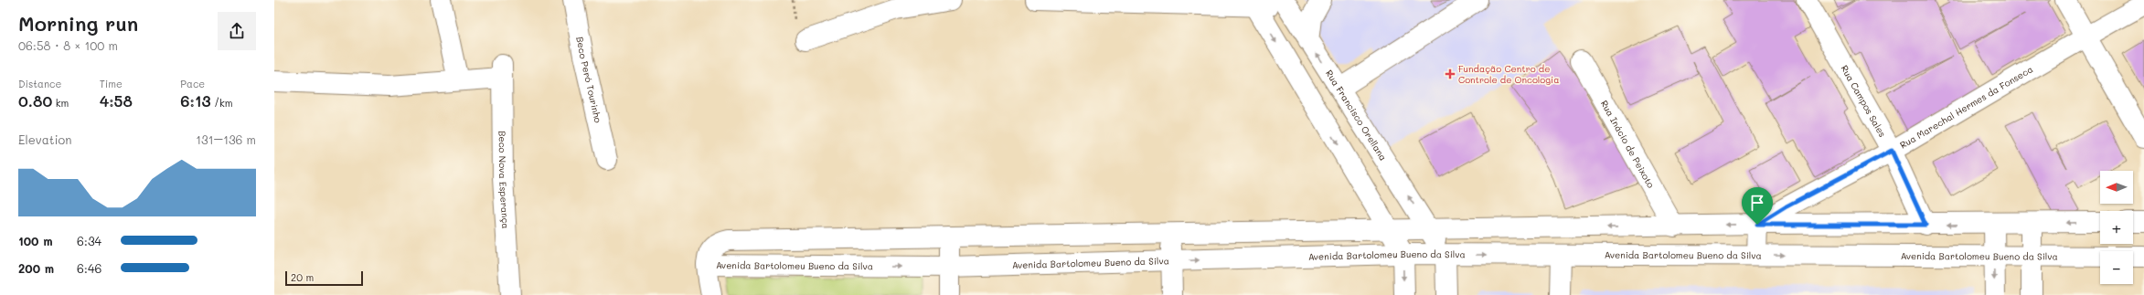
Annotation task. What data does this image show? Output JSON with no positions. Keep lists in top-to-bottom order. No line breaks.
{"streets":{"street":["Beco Peró Tourinho","Rua Campos Sales","Rua Marechal Hermes da Fonseca","Rua Francisco Orellana","Rua Inácio de Peixoto","Beco Nova Esperança","Avenida Bartolomeu Bueno da Silva"]},"crossings":[["Rua Campos Sales","Rua Marechal Hermes da Fonseca"],["Rua Campos Sales","Avenida Bartolomeu Bueno da Silva"],["Rua Marechal Hermes da Fonseca","Avenida Bartolomeu Bueno da Silva"],["Rua Francisco Orellana","Avenida Bartolomeu Bueno da Silva"],["Rua Inácio de Peixoto","Avenida Bartolomeu Bueno da Silva"]],"places":{"health":["Fundação Centro de Controle de Oncologia"]},"scale_bar":"20 m","north":"left","page":{"heading":["Morning run","06:58 · 8 × 100 m"],"stats":[["Distance","0.80 km"],["Time","4:58"],["Pace","6:13 /km"]],"chart":["Elevation","131–136 m"],"map_buttons":["+","−"],"list":[{"name":"100 m","note":"6:34"},{"name":"200 m","note":"6:46"}],"scale":"20 m"}}
